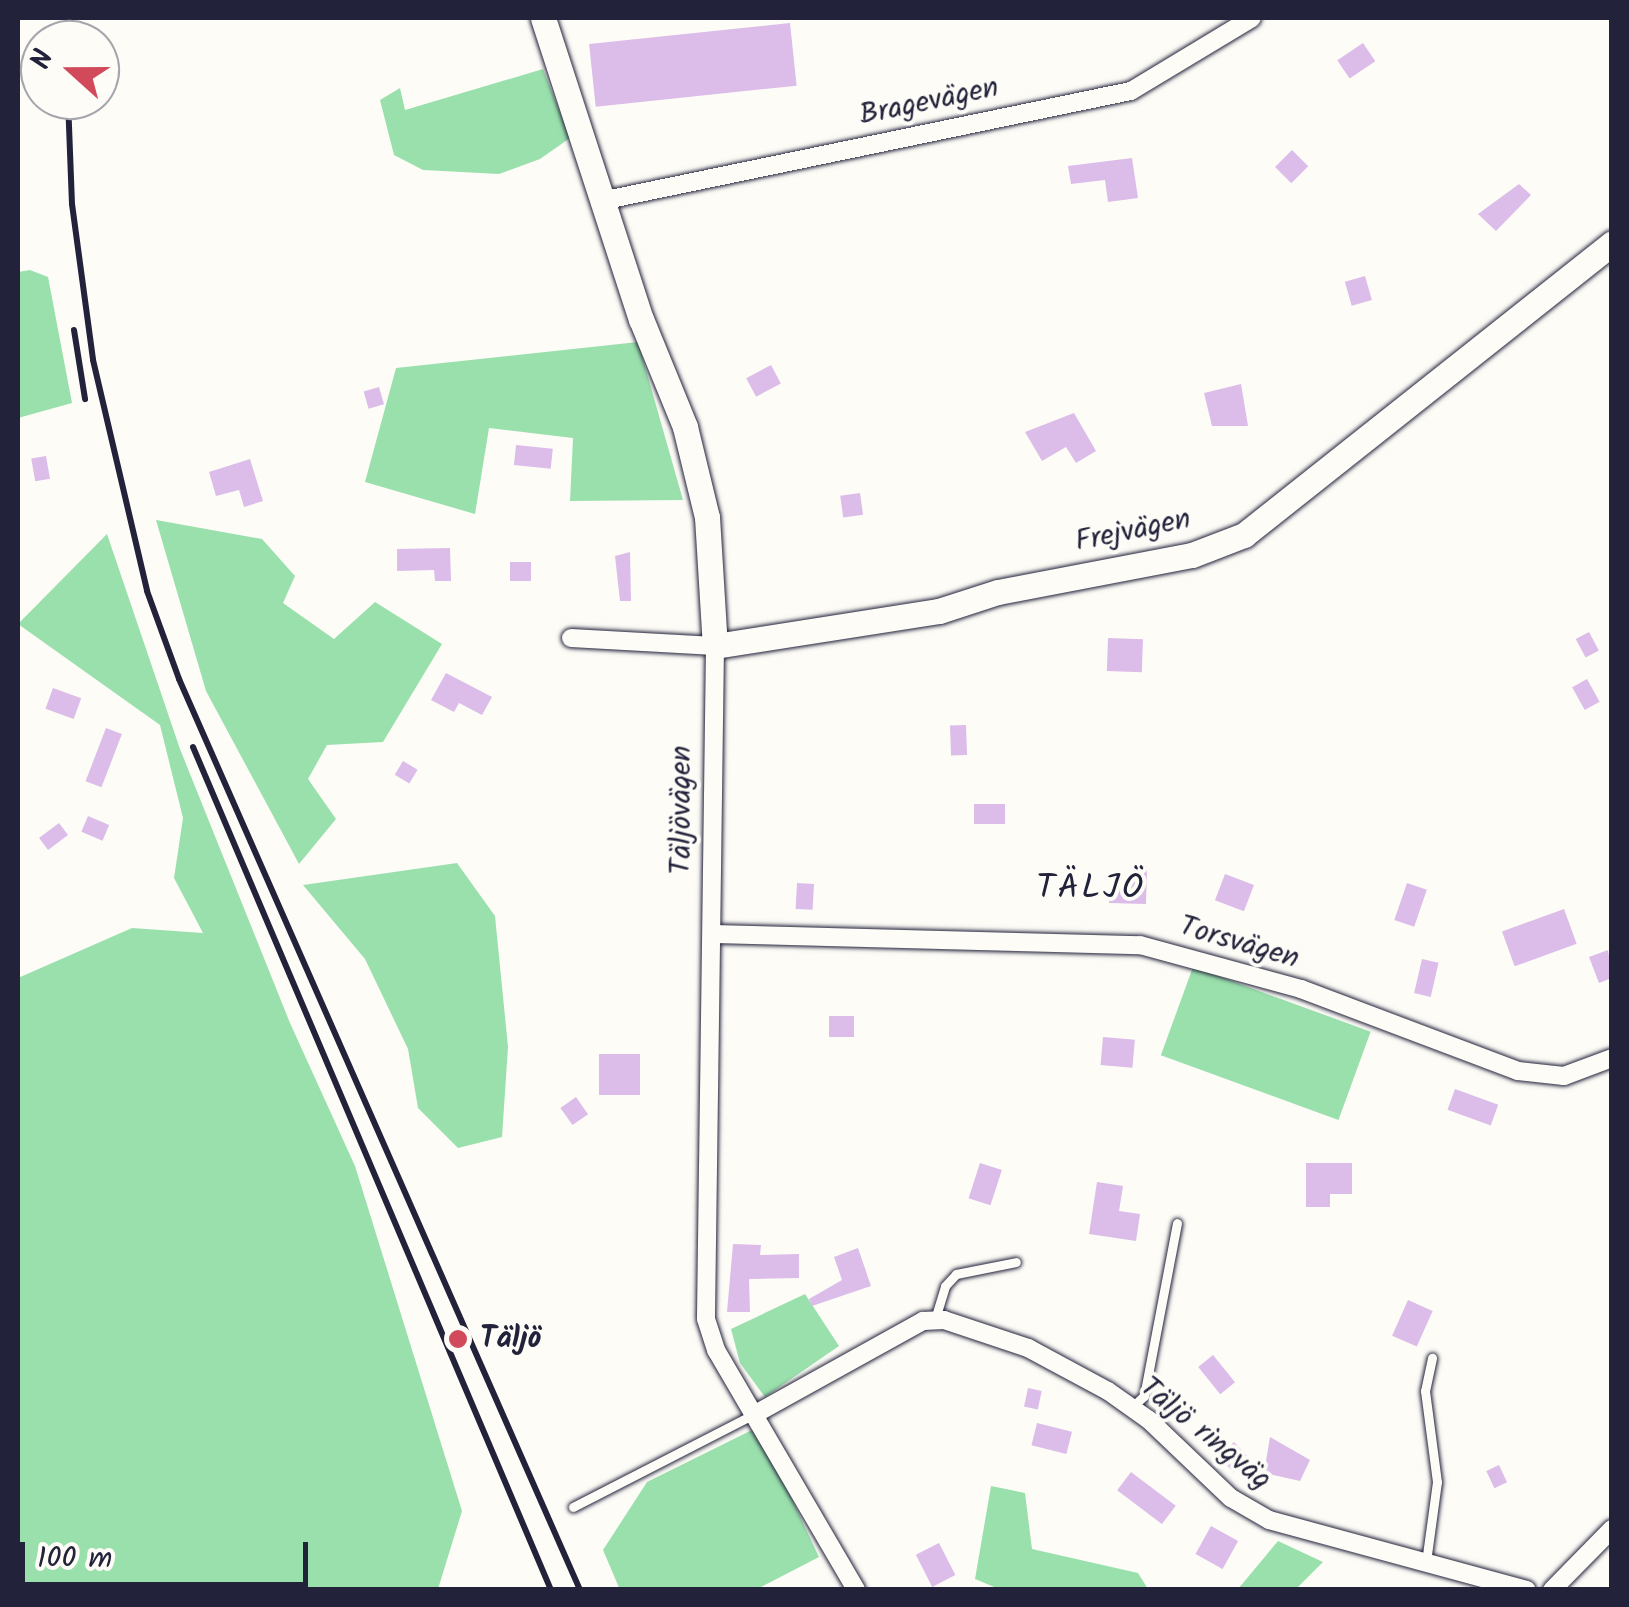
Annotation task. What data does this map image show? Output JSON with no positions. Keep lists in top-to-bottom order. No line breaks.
{"streets":{"street":["Bragevägen","Frejvägen","Täljövägen","Torsvägen","Täljö ringväg"]},"crossings":[["Bragevägen","Täljövägen"],["Frejvägen","Täljövägen"],["Täljövägen","Torsvägen"]],"districts":["TÄLJÖ"],"places":["Täljö"],"scale_bar":"100 m","north":"left"}
